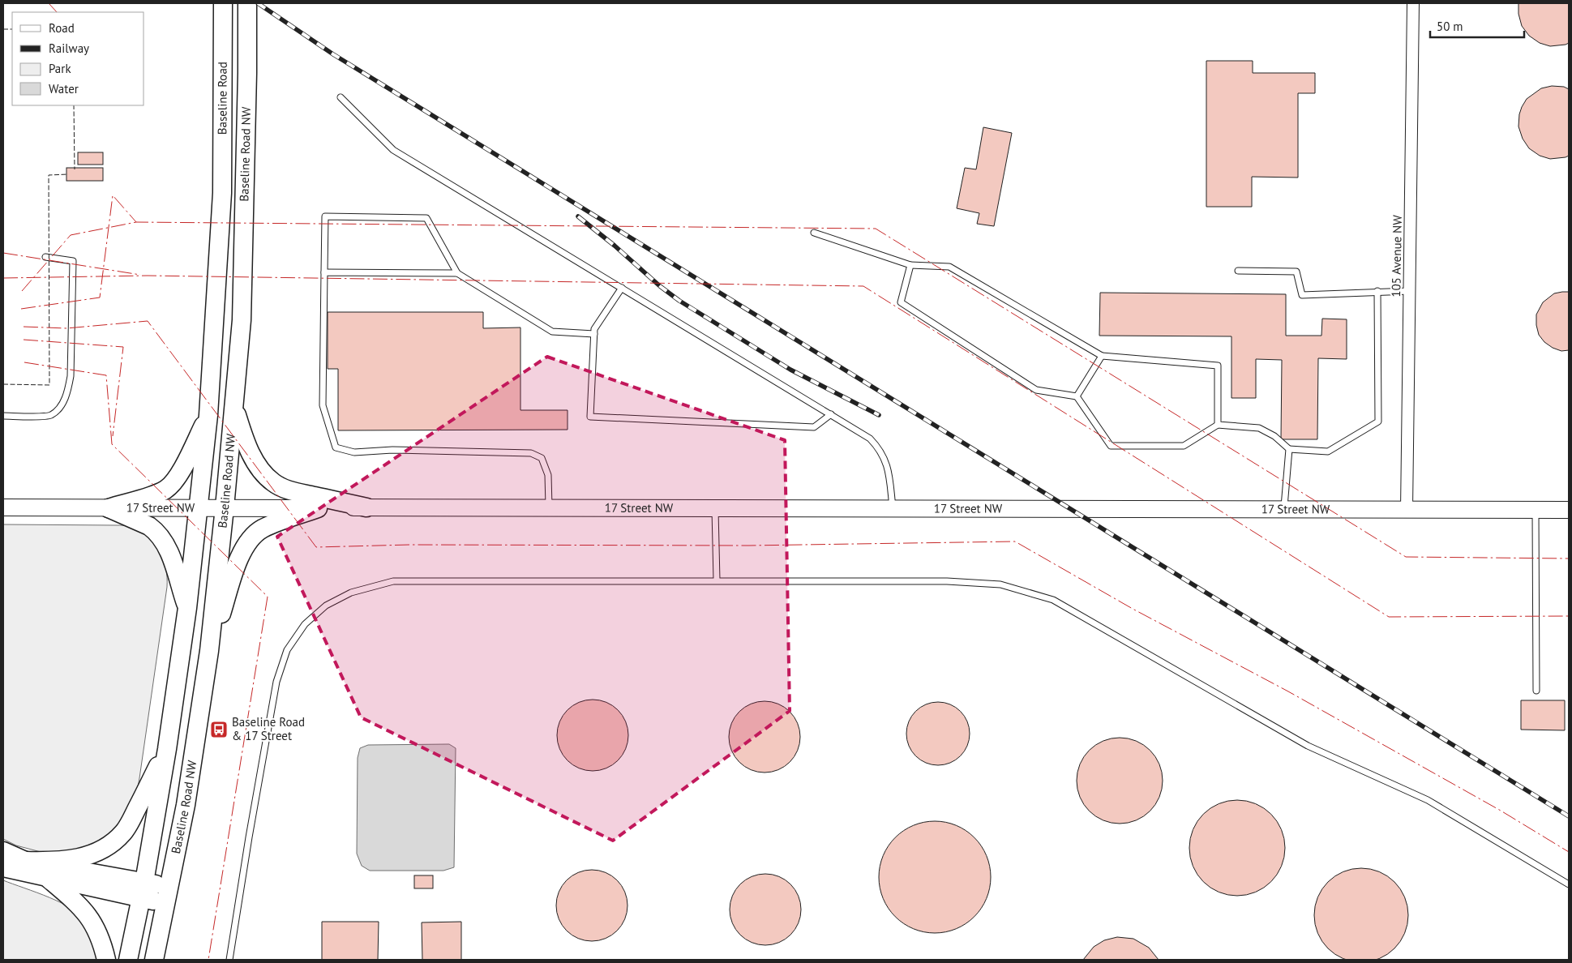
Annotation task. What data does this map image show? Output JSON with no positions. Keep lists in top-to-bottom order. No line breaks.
{"streets":{"main road":["Baseline Road","Baseline Road NW","17 Street NW"],"street":["105 Avenue NW"]},"crossings":[["Baseline Road","Baseline Road NW"],["Baseline Road NW","17 Street NW"],["105 Avenue NW","17 Street NW"]],"places":{"bus stop":["Baseline Road & 17 Street"]},"legend":["Road","Railway","Park","Water"],"scale_bar":"50 m"}
